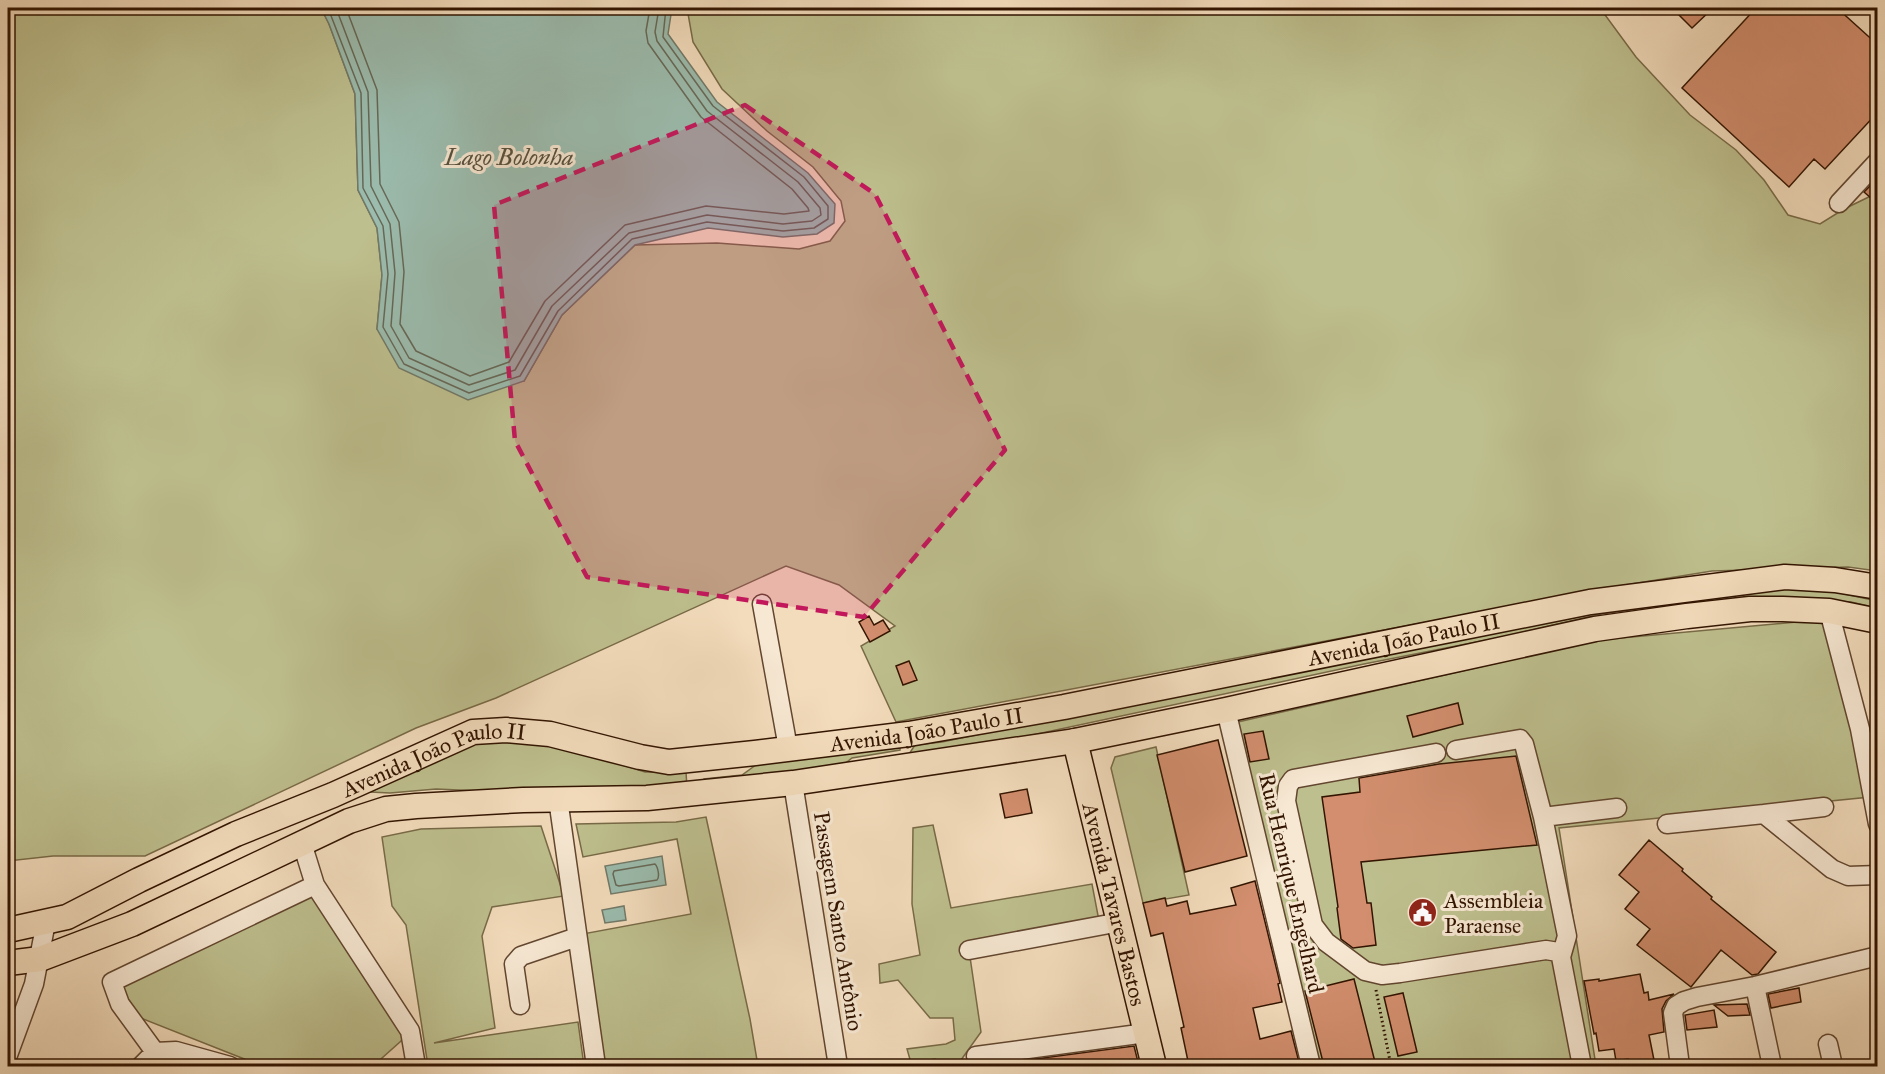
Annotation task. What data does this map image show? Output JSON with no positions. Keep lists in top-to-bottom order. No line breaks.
{"streets":{"main road":["Avenida João Paulo II","Avenida Tavares Bastos"],"street":["Rua Henrique Engelhard","Passagem Santo Antônio"]},"crossings":[["Avenida João Paulo II","Rua Henrique Engelhard"],["Avenida João Paulo II","Avenida Tavares Bastos"],["Avenida João Paulo II","Passagem Santo Antônio"]],"water":["Lago Bolonha"],"places":{"public building":["Assembleia Paraense"]}}
